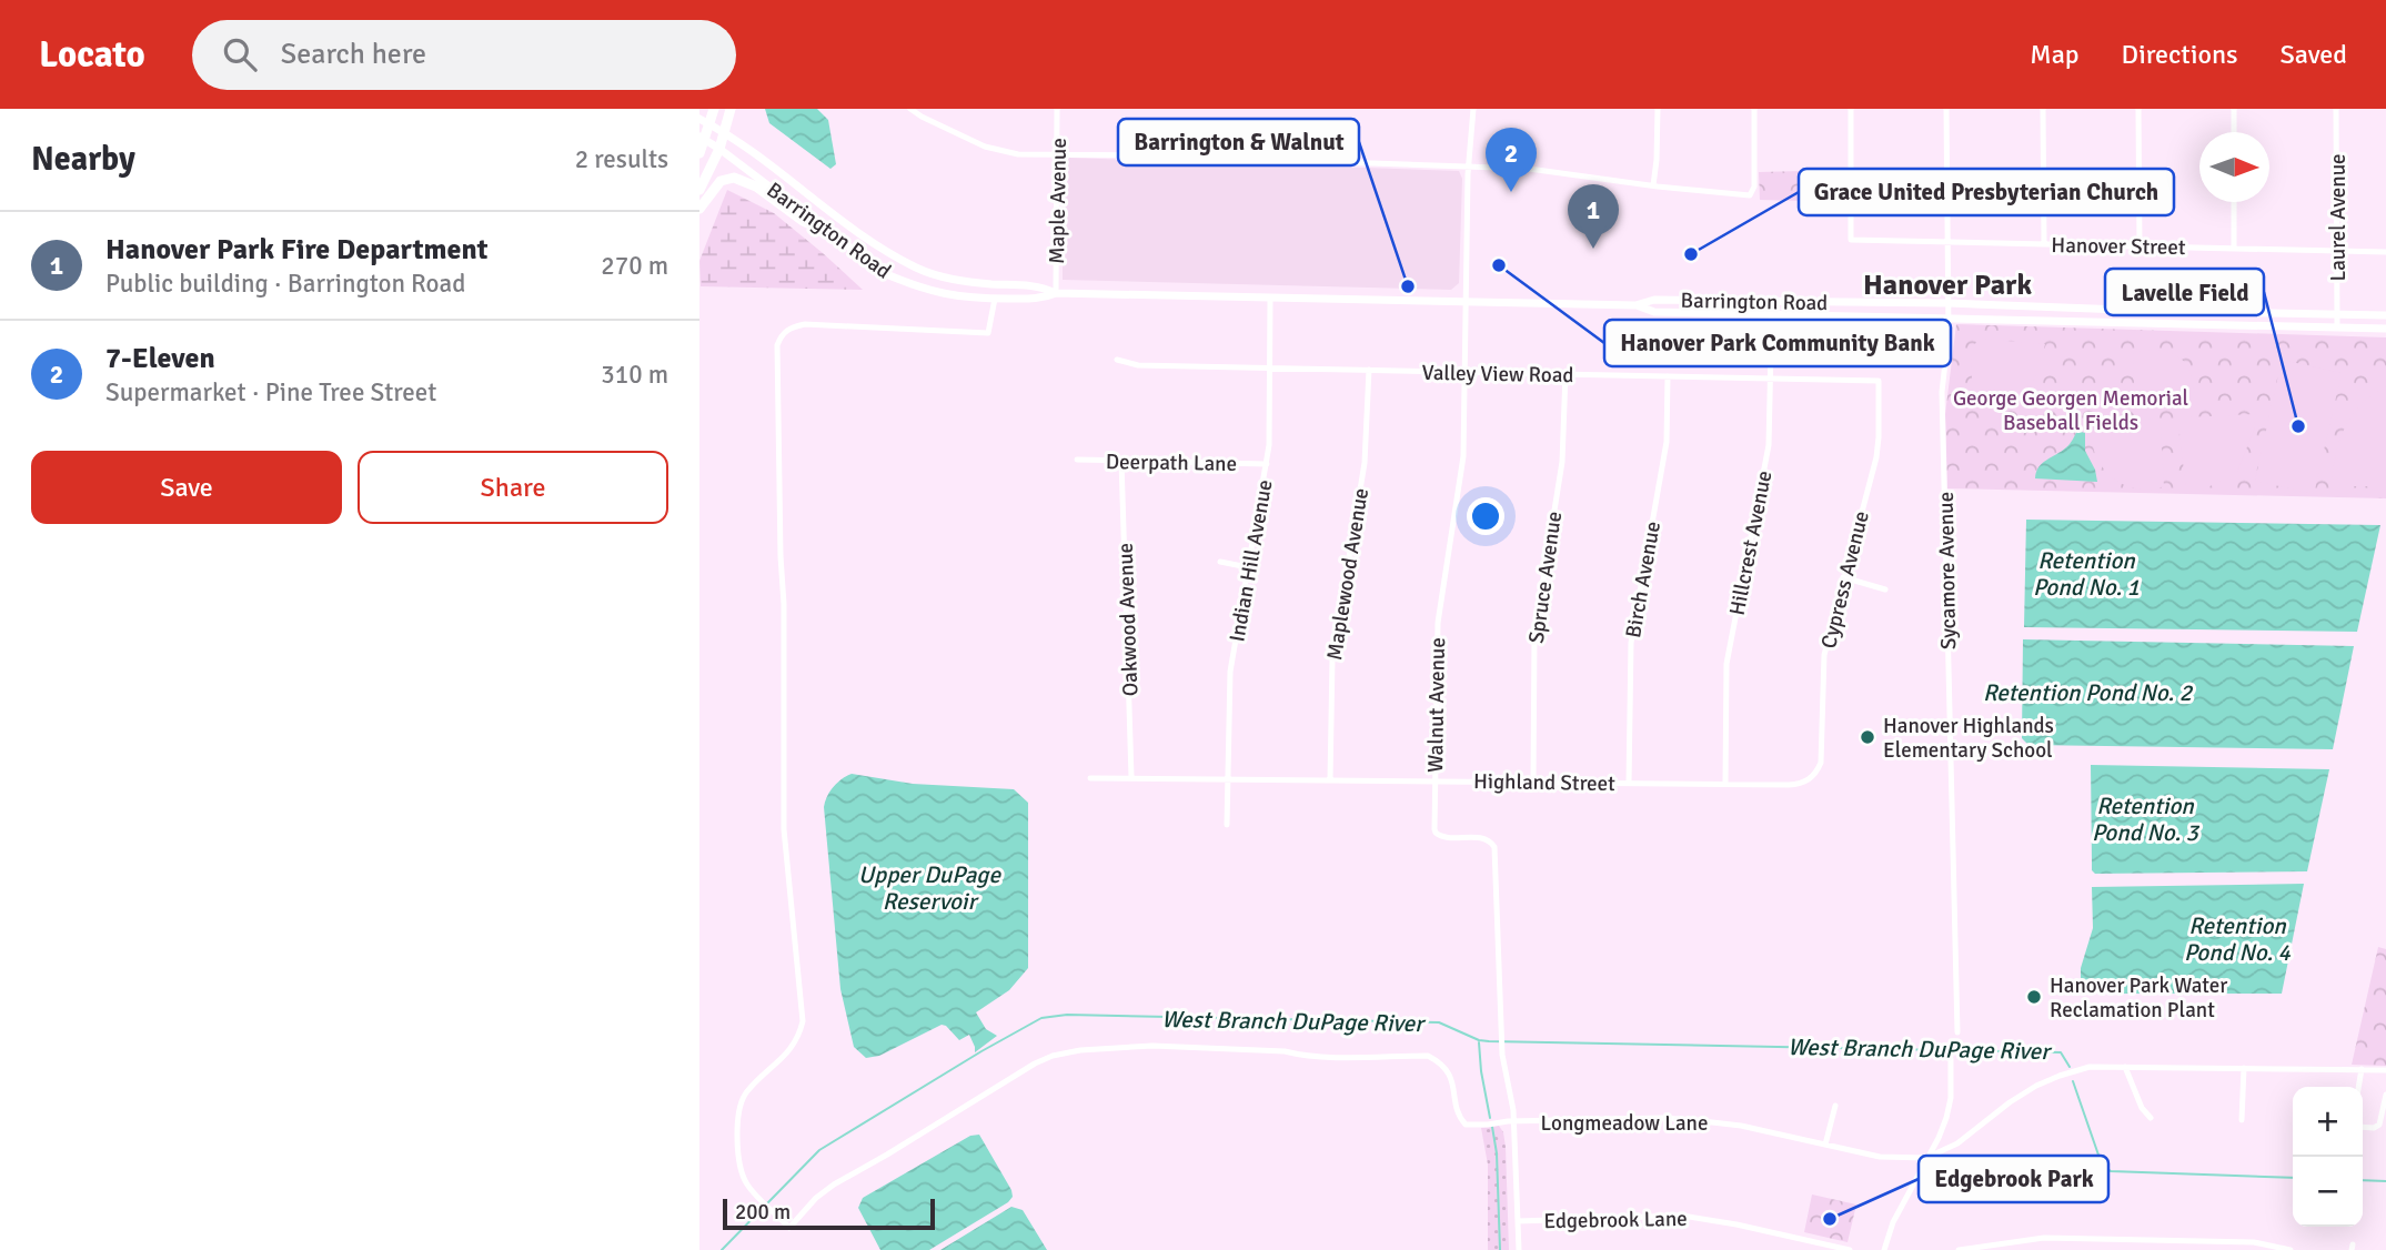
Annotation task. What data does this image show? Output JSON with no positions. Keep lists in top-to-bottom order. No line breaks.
{"streets":{"main road":["Barrington Road"],"street":["Maple Avenue","Laurel Avenue","Hanover Street","Valley View Road","Deerpath Lane","Hillcrest Avenue","Indian Hill Avenue","Sycamore Avenue","Maplewood Avenue","Spruce Avenue","Birch Avenue","Cypress Avenue","Oakwood Avenue","Walnut Avenue","Highland Street","Longmeadow Lane","Edgebrook Lane"]},"crossings":[["Maple Avenue","Barrington Road"],["Laurel Avenue","Barrington Road"],["Laurel Avenue","Hanover Street"],["Barrington Road","Hillcrest Avenue"],["Barrington Road","Indian Hill Avenue"],["Barrington Road","Sycamore Avenue"],["Barrington Road","Walnut Avenue"],["Barrington Road","Longmeadow Lane"],["Hanover Street","Sycamore Avenue"],["Valley View Road","Hillcrest Avenue"],["Valley View Road","Indian Hill Avenue"],["Valley View Road","Maplewood Avenue"],["Valley View Road","Spruce Avenue"],["Valley View Road","Birch Avenue"],["Valley View Road","Cypress Avenue"],["Valley View Road","Walnut Avenue"],["Deerpath Lane","Indian Hill Avenue"],["Deerpath Lane","Oakwood Avenue"],["Hillcrest Avenue","Highland Street"],["Indian Hill Avenue","Highland Street"],["Maplewood Avenue","Highland Street"],["Spruce Avenue","Highland Street"],["Birch Avenue","Highland Street"],["Cypress Avenue","Highland Street"],["Oakwood Avenue","Highland Street"],["Walnut Avenue","Highland Street"],["Walnut Avenue","Longmeadow Lane"],["Walnut Avenue","Edgebrook Lane"]],"districts":["Hanover Park"],"water":["Retention Pond No. 1","Retention Pond No. 2","Retention Pond No. 3","Upper DuPage Reservoir","Retention Pond No. 4","West Branch DuPage River"],"parks":["George Georgen Memorial Baseball Fields"],"places":["Grace United Presbyterian Church","Hanover Park Community Bank","Barrington & Walnut","Lavelle Field","Hanover Highlands Elementary School","Hanover Park Water Reclamation Plant","Edgebrook Park"],"scale_bar":"200 m","north":"right","page":{"header":"Locato","search":"Search here","nav":["Map","Directions","Saved"],"heading":["Nearby","2 results"],"pins":["2","1"],"list":[{"mark":"1","name":"Hanover Park Fire Department","note":"Public building · Barrington Road","value":"270 m"},{"mark":"2","name":"7-Eleven","note":"Supermarket · Pine Tree Street","value":"310 m"}],"buttons":["Save","Share"],"map_buttons":["+","−"],"scale":"200 m"}}
